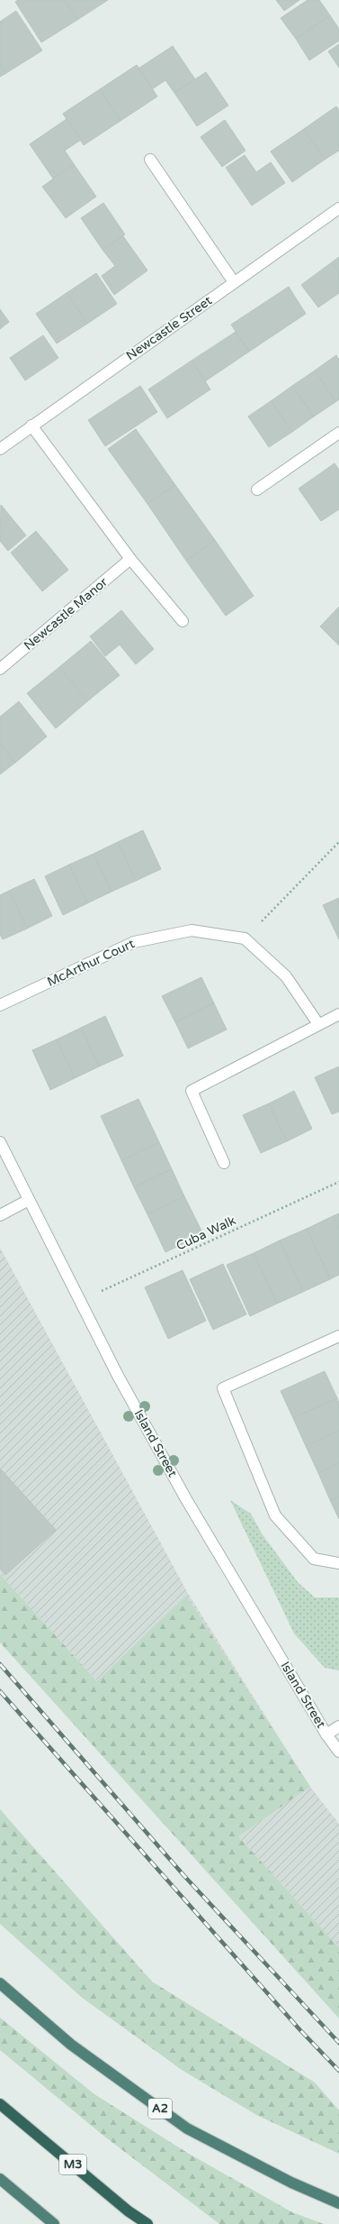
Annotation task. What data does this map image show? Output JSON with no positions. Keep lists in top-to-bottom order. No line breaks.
{"streets":{"highway":["A2","M3"],"street":["Newcastle Street","Newcastle Manor","McArthur Court","Island Street"],"path":["Cuba Walk"]},"crossings":[["Cuba Walk","Island Street"]]}
